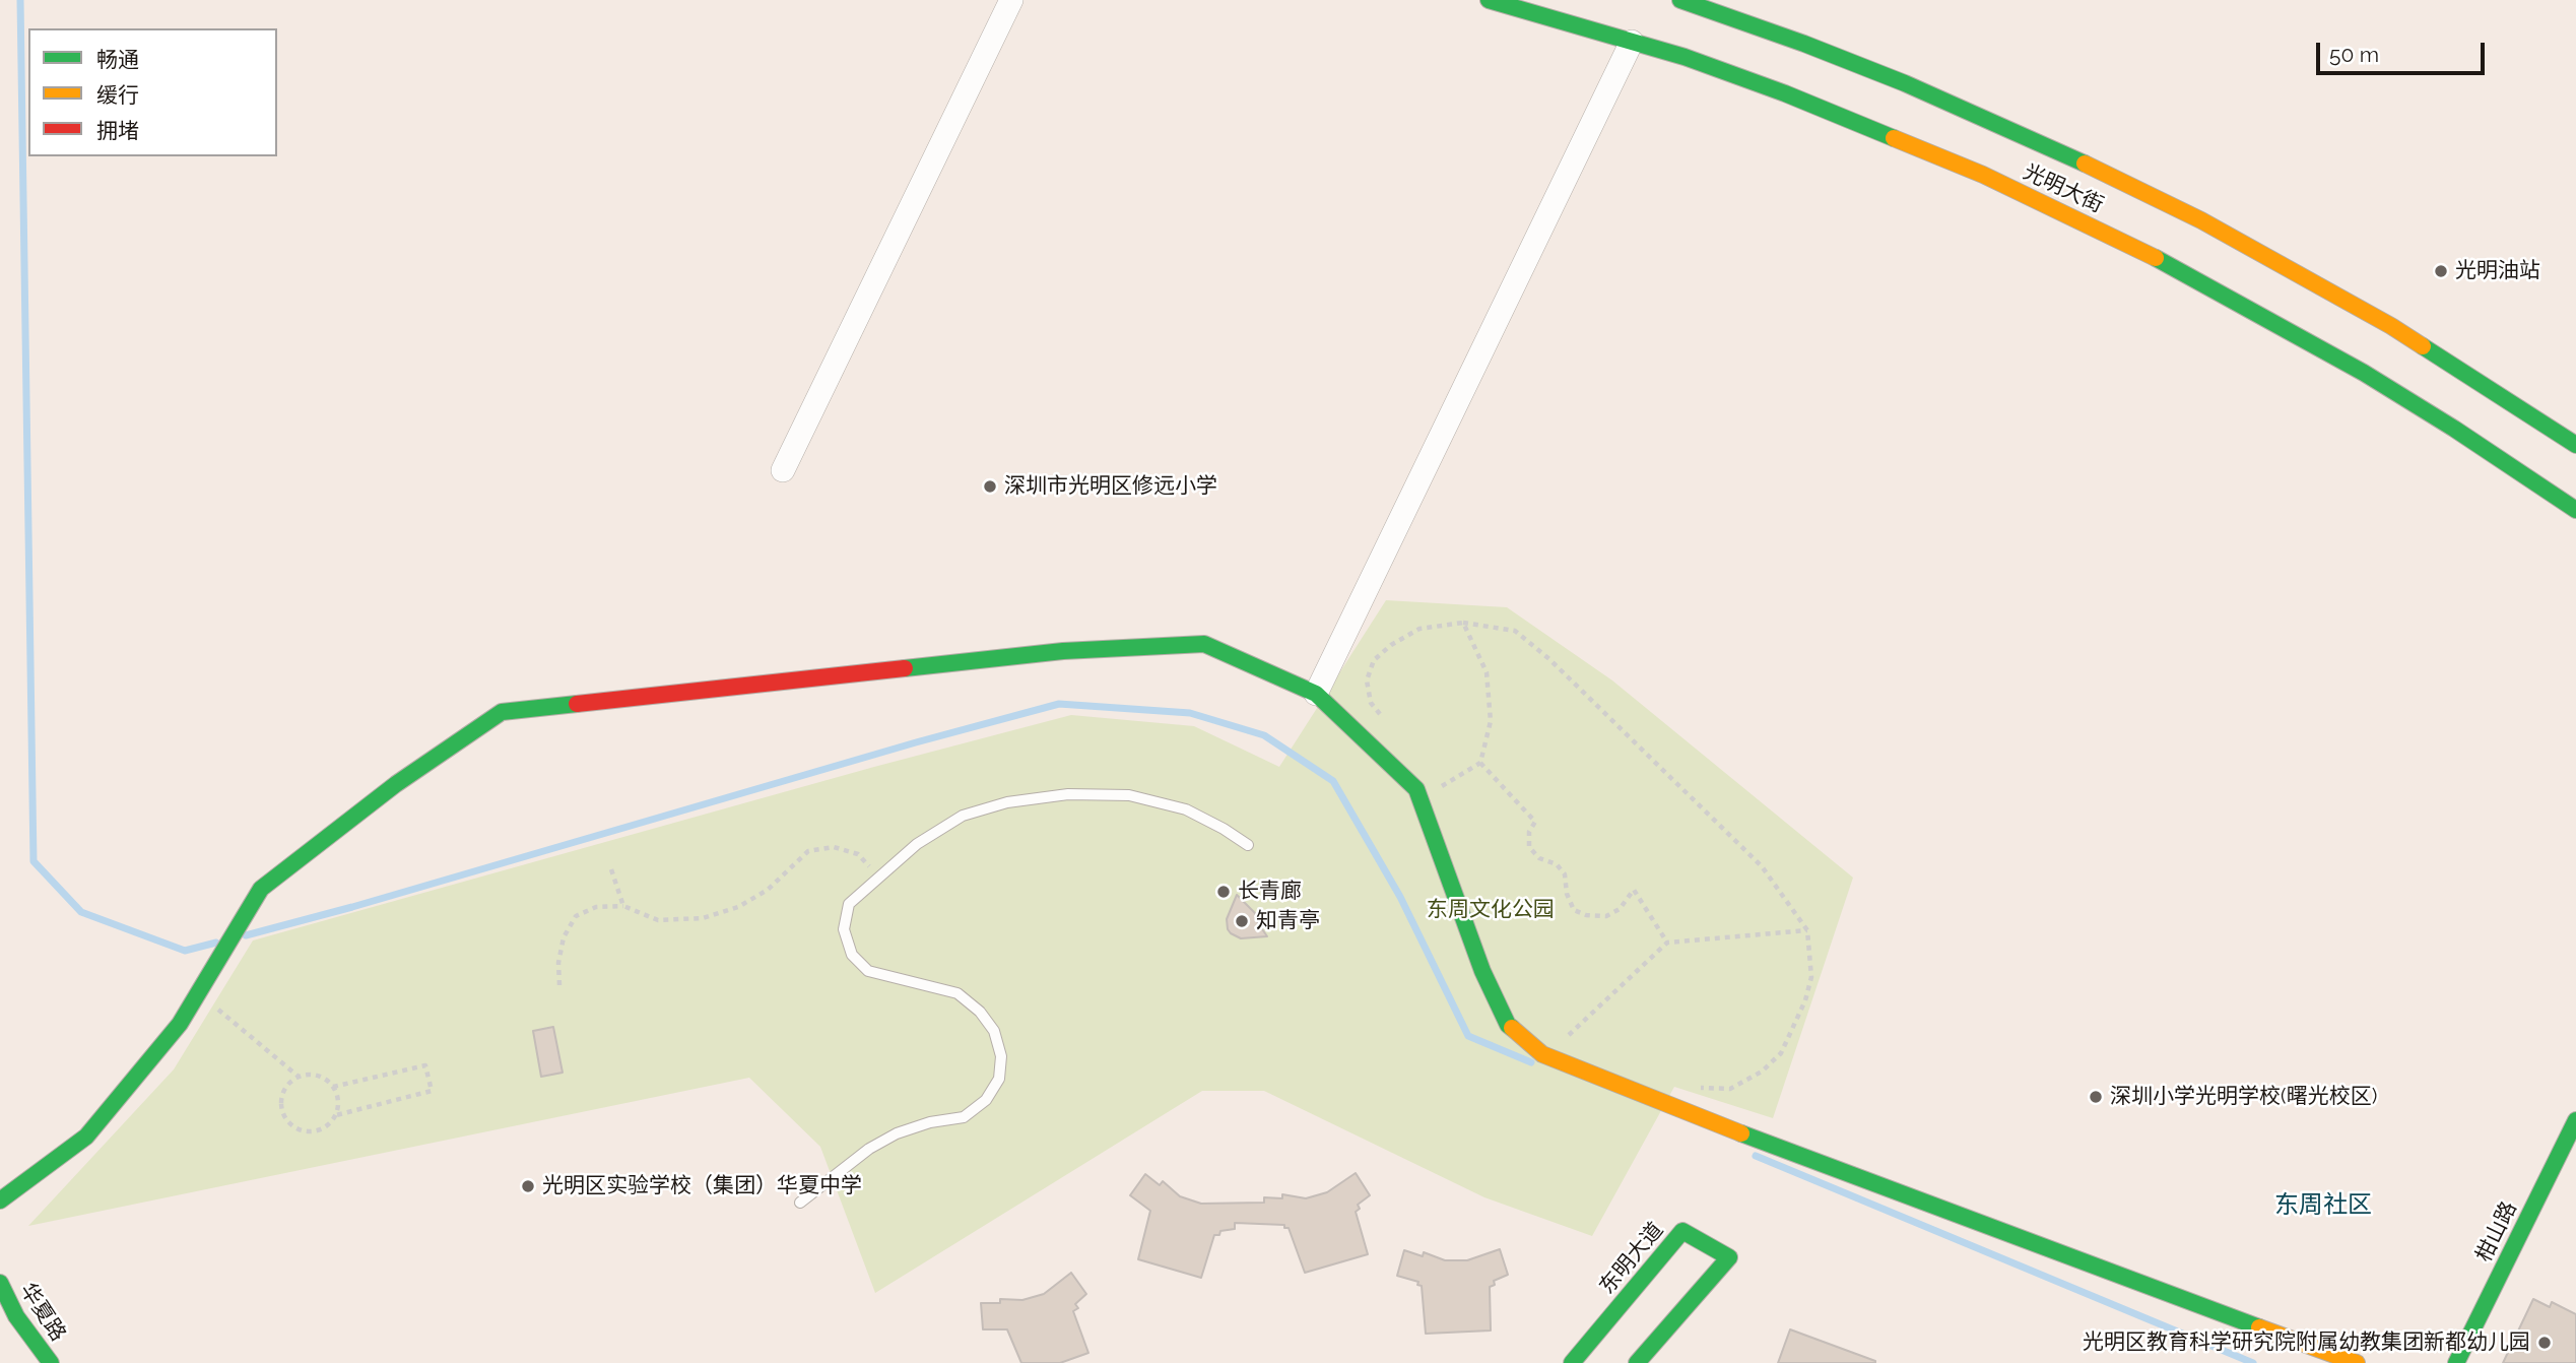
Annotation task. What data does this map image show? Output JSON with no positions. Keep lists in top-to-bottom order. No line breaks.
{"streets":{"street":["光明大街","柑山路","东明大道","华夏路"]},"districts":["东周社区"],"parks":["东周文化公园"],"places":["光明油站","深圳市光明区修远小学","长青廊","知青亭","深圳小学光明学校(曙光校区)","光明区实验学校（集团）华夏中学","光明区教育科学研究院附属幼教集团新都幼儿园"],"legend":["畅通","缓行","拥堵"],"scale_bar":"50 m"}
